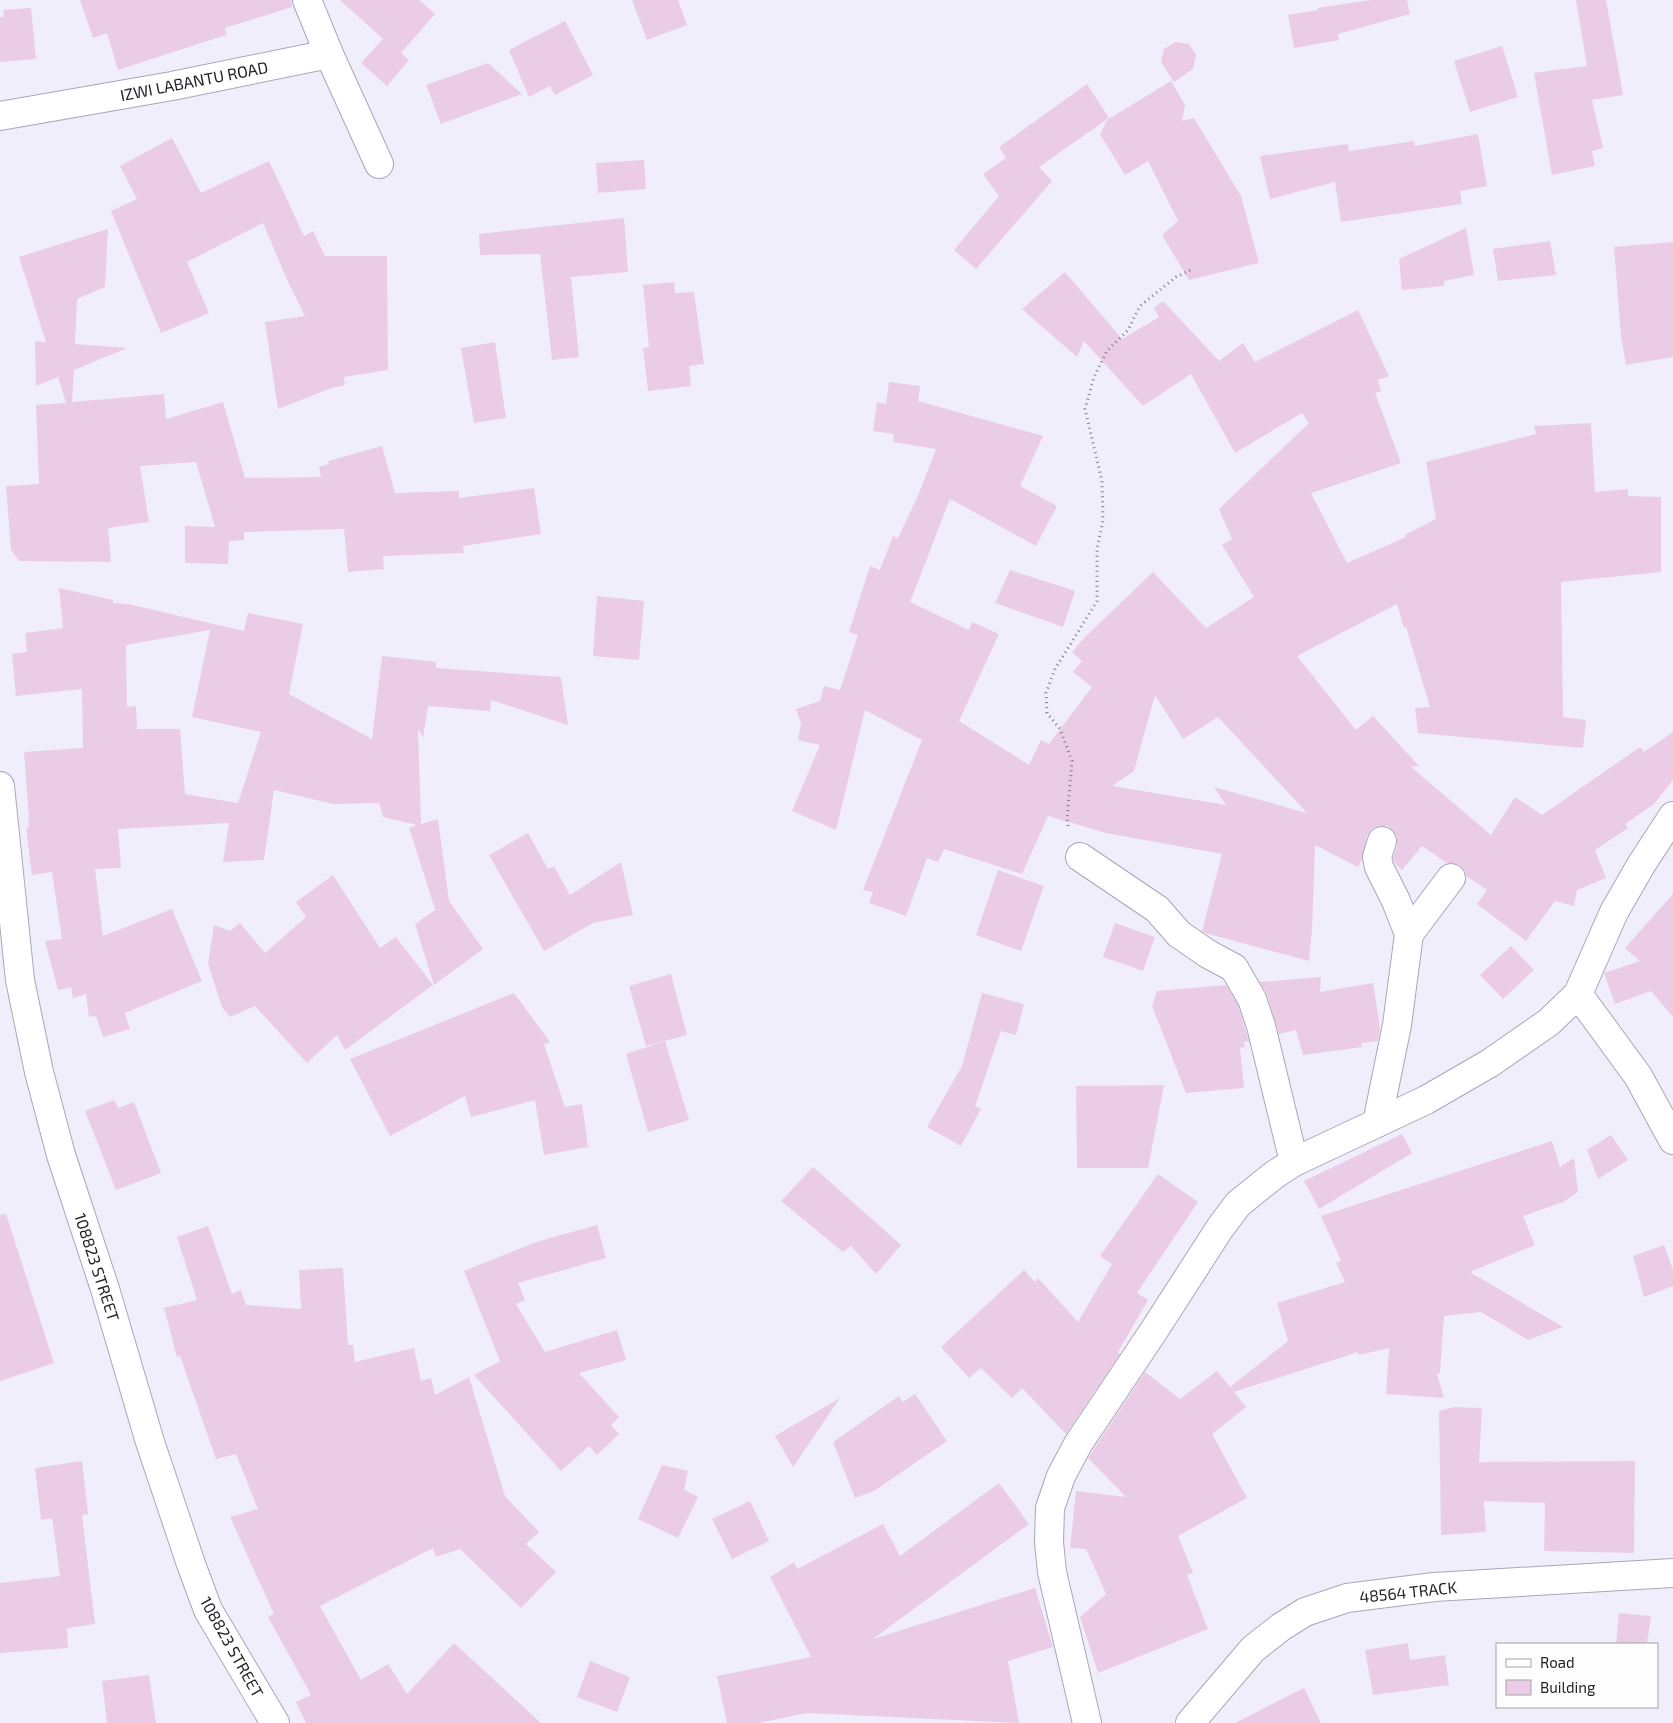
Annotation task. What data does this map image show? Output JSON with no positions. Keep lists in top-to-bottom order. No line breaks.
{"streets":{"street":["IZWI LABANTU ROAD","108823 STREET","48564 TRACK"]},"legend":["Road","Building"]}
